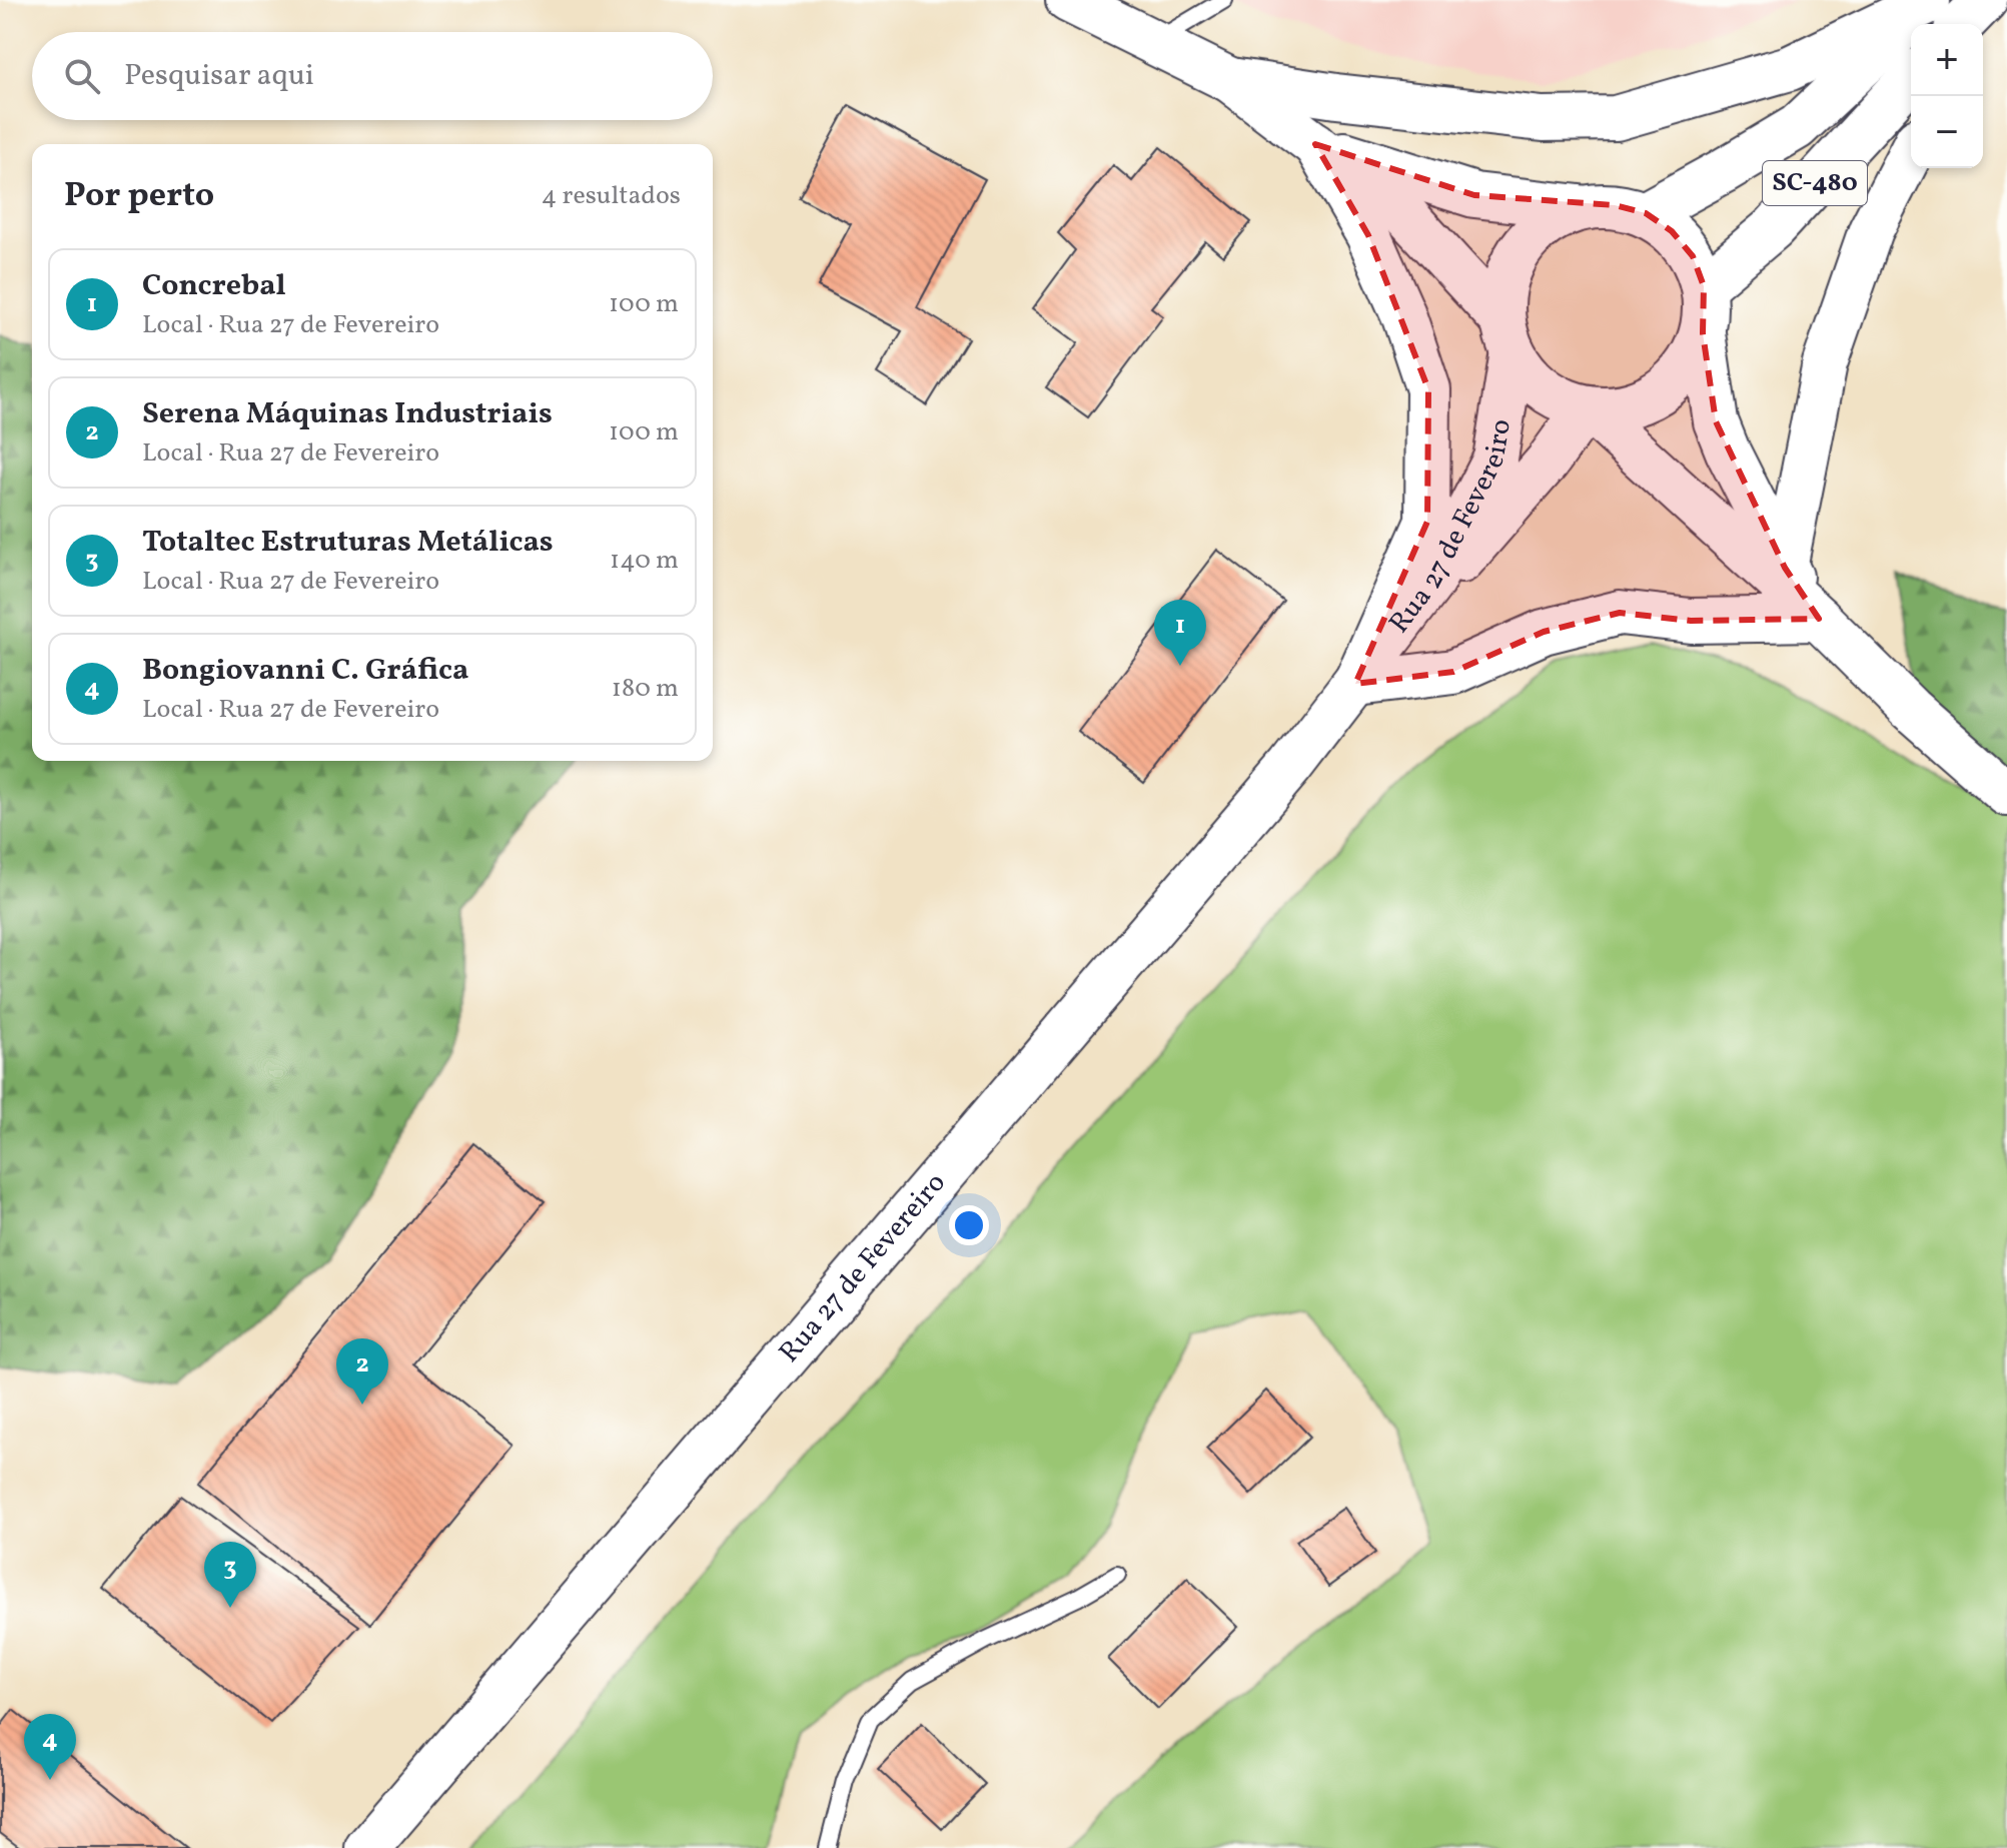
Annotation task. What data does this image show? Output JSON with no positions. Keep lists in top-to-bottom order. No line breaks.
{"streets":{"main road":["SC-480","Rua 27 de Fevereiro"]},"crossings":[["SC-480","Rua 27 de Fevereiro"]],"page":{"map_buttons":["+","−"],"search":"Pesquisar aqui","heading":["Por perto","4 resultados"],"list":[{"mark":"1","name":"Concrebal","note":"Local · Rua 27 de Fevereiro","value":"100 m"},{"mark":"2","name":"Serena Máquinas Industriais","note":"Local · Rua 27 de Fevereiro","value":"100 m"},{"mark":"3","name":"Totaltec Estruturas Metálicas","note":"Local · Rua 27 de Fevereiro","value":"140 m"},{"mark":"4","name":"Bongiovanni C. Gráfica","note":"Local · Rua 27 de Fevereiro","value":"180 m"}],"pins":["1","2","3","4"]}}
